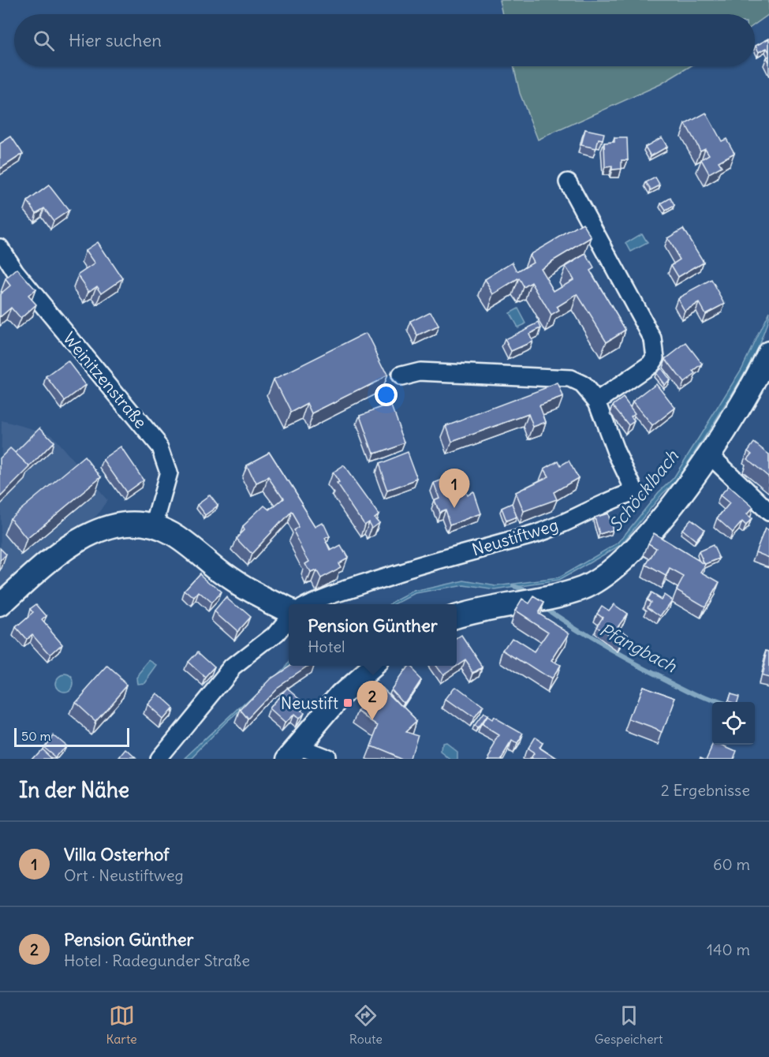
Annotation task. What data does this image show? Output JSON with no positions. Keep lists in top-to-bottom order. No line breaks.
{"streets":{"street":["Weinitzenstraße","Neustiftweg"]},"water":["Schöcklbach","Pfangbach"],"places":{"transit":["Neustift"]},"scale_bar":"50 m","page":{"search":"Hier suchen","pins":["1","2"],"popup":["Pension Günther","Hotel"],"scale":"50 m","heading":["In der Nähe","2 Ergebnisse"],"list":[{"mark":"1","name":"Villa Osterhof","note":"Ort · Neustiftweg","value":"60 m"},{"mark":"2","name":"Pension Günther","note":"Hotel · Radegunder Straße","value":"140 m"}],"nav":["Karte","Route","Gespeichert"]}}
